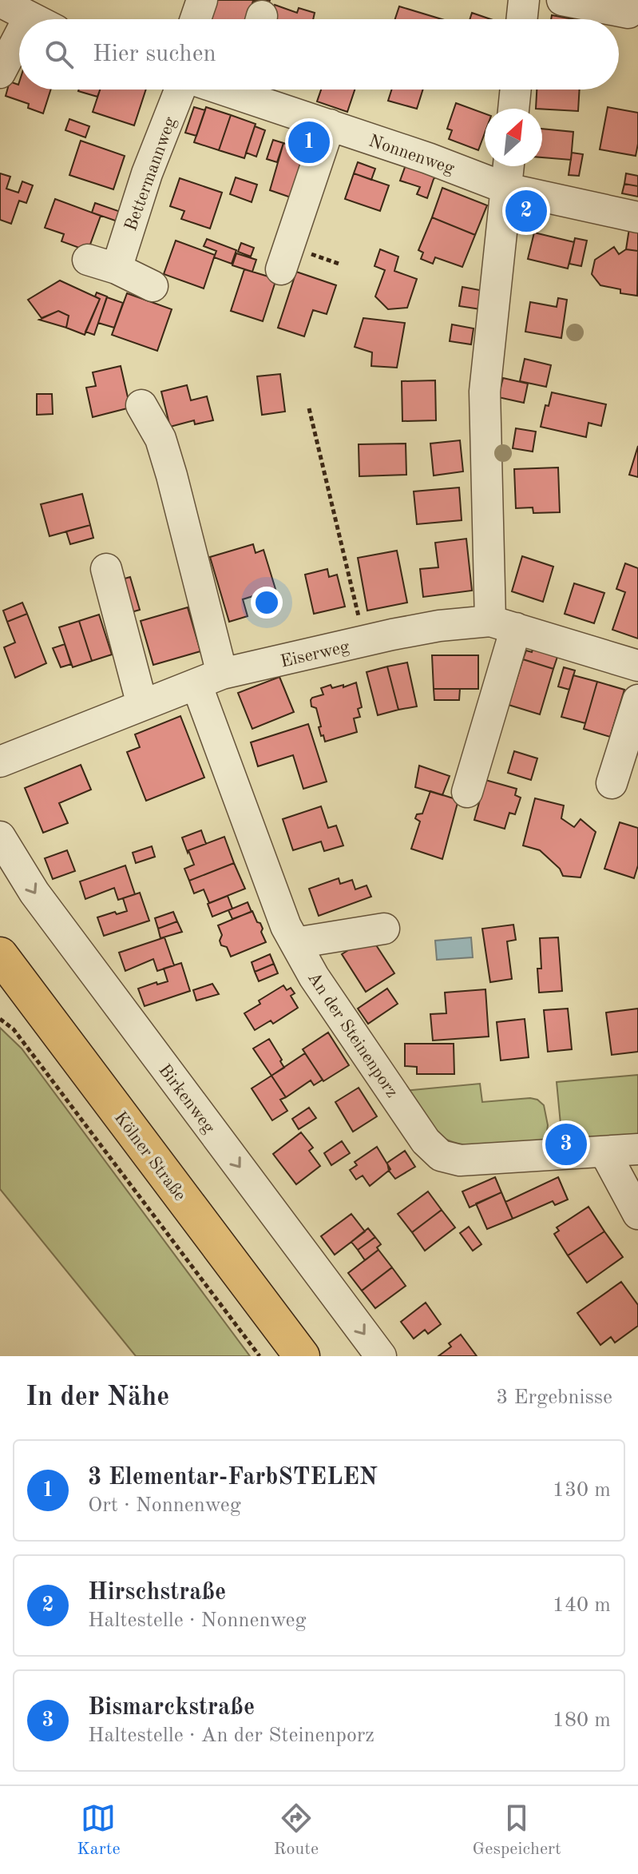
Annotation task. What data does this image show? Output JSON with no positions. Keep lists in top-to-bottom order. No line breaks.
{"streets":{"main road":["Kölner Straße"],"street":["Nonnenweg","Bettermannweg","Eiserweg","An der Steinenporz","Birkenweg"]},"crossings":[["Eiserweg","An der Steinenporz"]],"one_way":["Birkenweg"],"north":"top right","page":{"search":"Hier suchen","pins":["1","2","3"],"heading":["In der Nähe","3 Ergebnisse"],"list":[{"mark":"1","name":"3 Elementar-FarbSTELEN","note":"Ort · Nonnenweg","value":"130 m"},{"mark":"2","name":"Hirschstraße","note":"Haltestelle · Nonnenweg","value":"140 m"},{"mark":"3","name":"Bismarckstraße","note":"Haltestelle · An der Steinenporz","value":"180 m"}],"nav":["Karte","Route","Gespeichert"]}}
